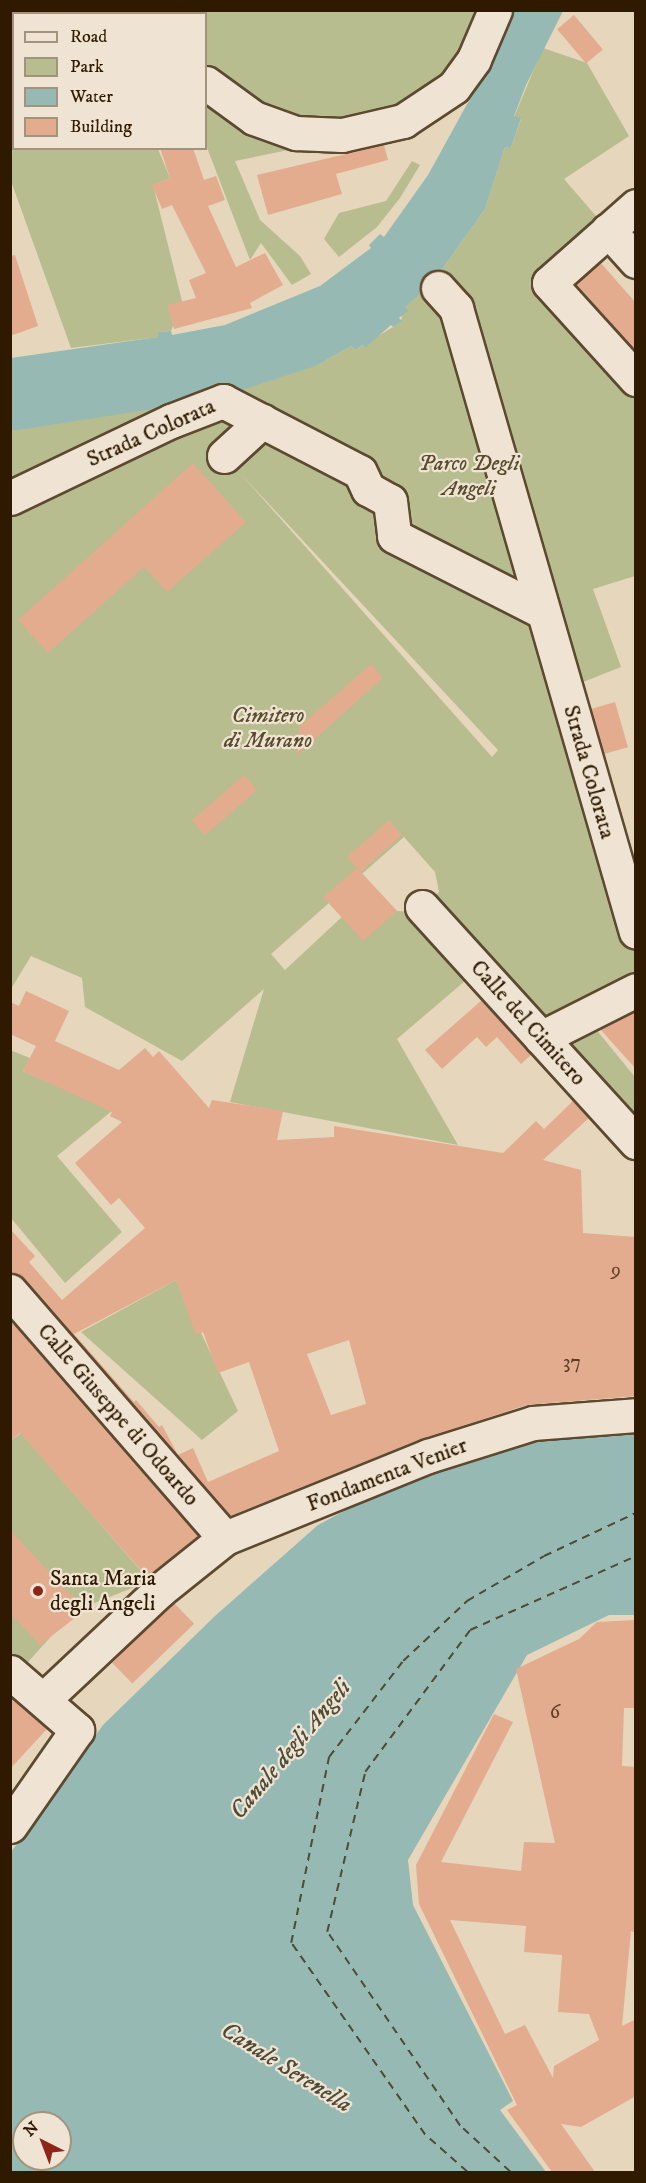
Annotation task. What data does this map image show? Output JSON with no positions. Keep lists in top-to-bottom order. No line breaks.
{"streets":{"street":["Strada Colorata","Calle del Cimitero","Calle Giuseppe di Odoardo","Fondamenta Venier"]},"crossings":[["Calle Giuseppe di Odoardo","Fondamenta Venier"]],"water":["Canale degli Angeli","Canale Serenella"],"parks":["Parco Degli Angeli","Cimitero di Murano"],"places":["Santa Maria degli Angeli"],"house_numbers":["9","37","6"],"legend":["Road","Park","Water","Building"],"north":"top left"}
